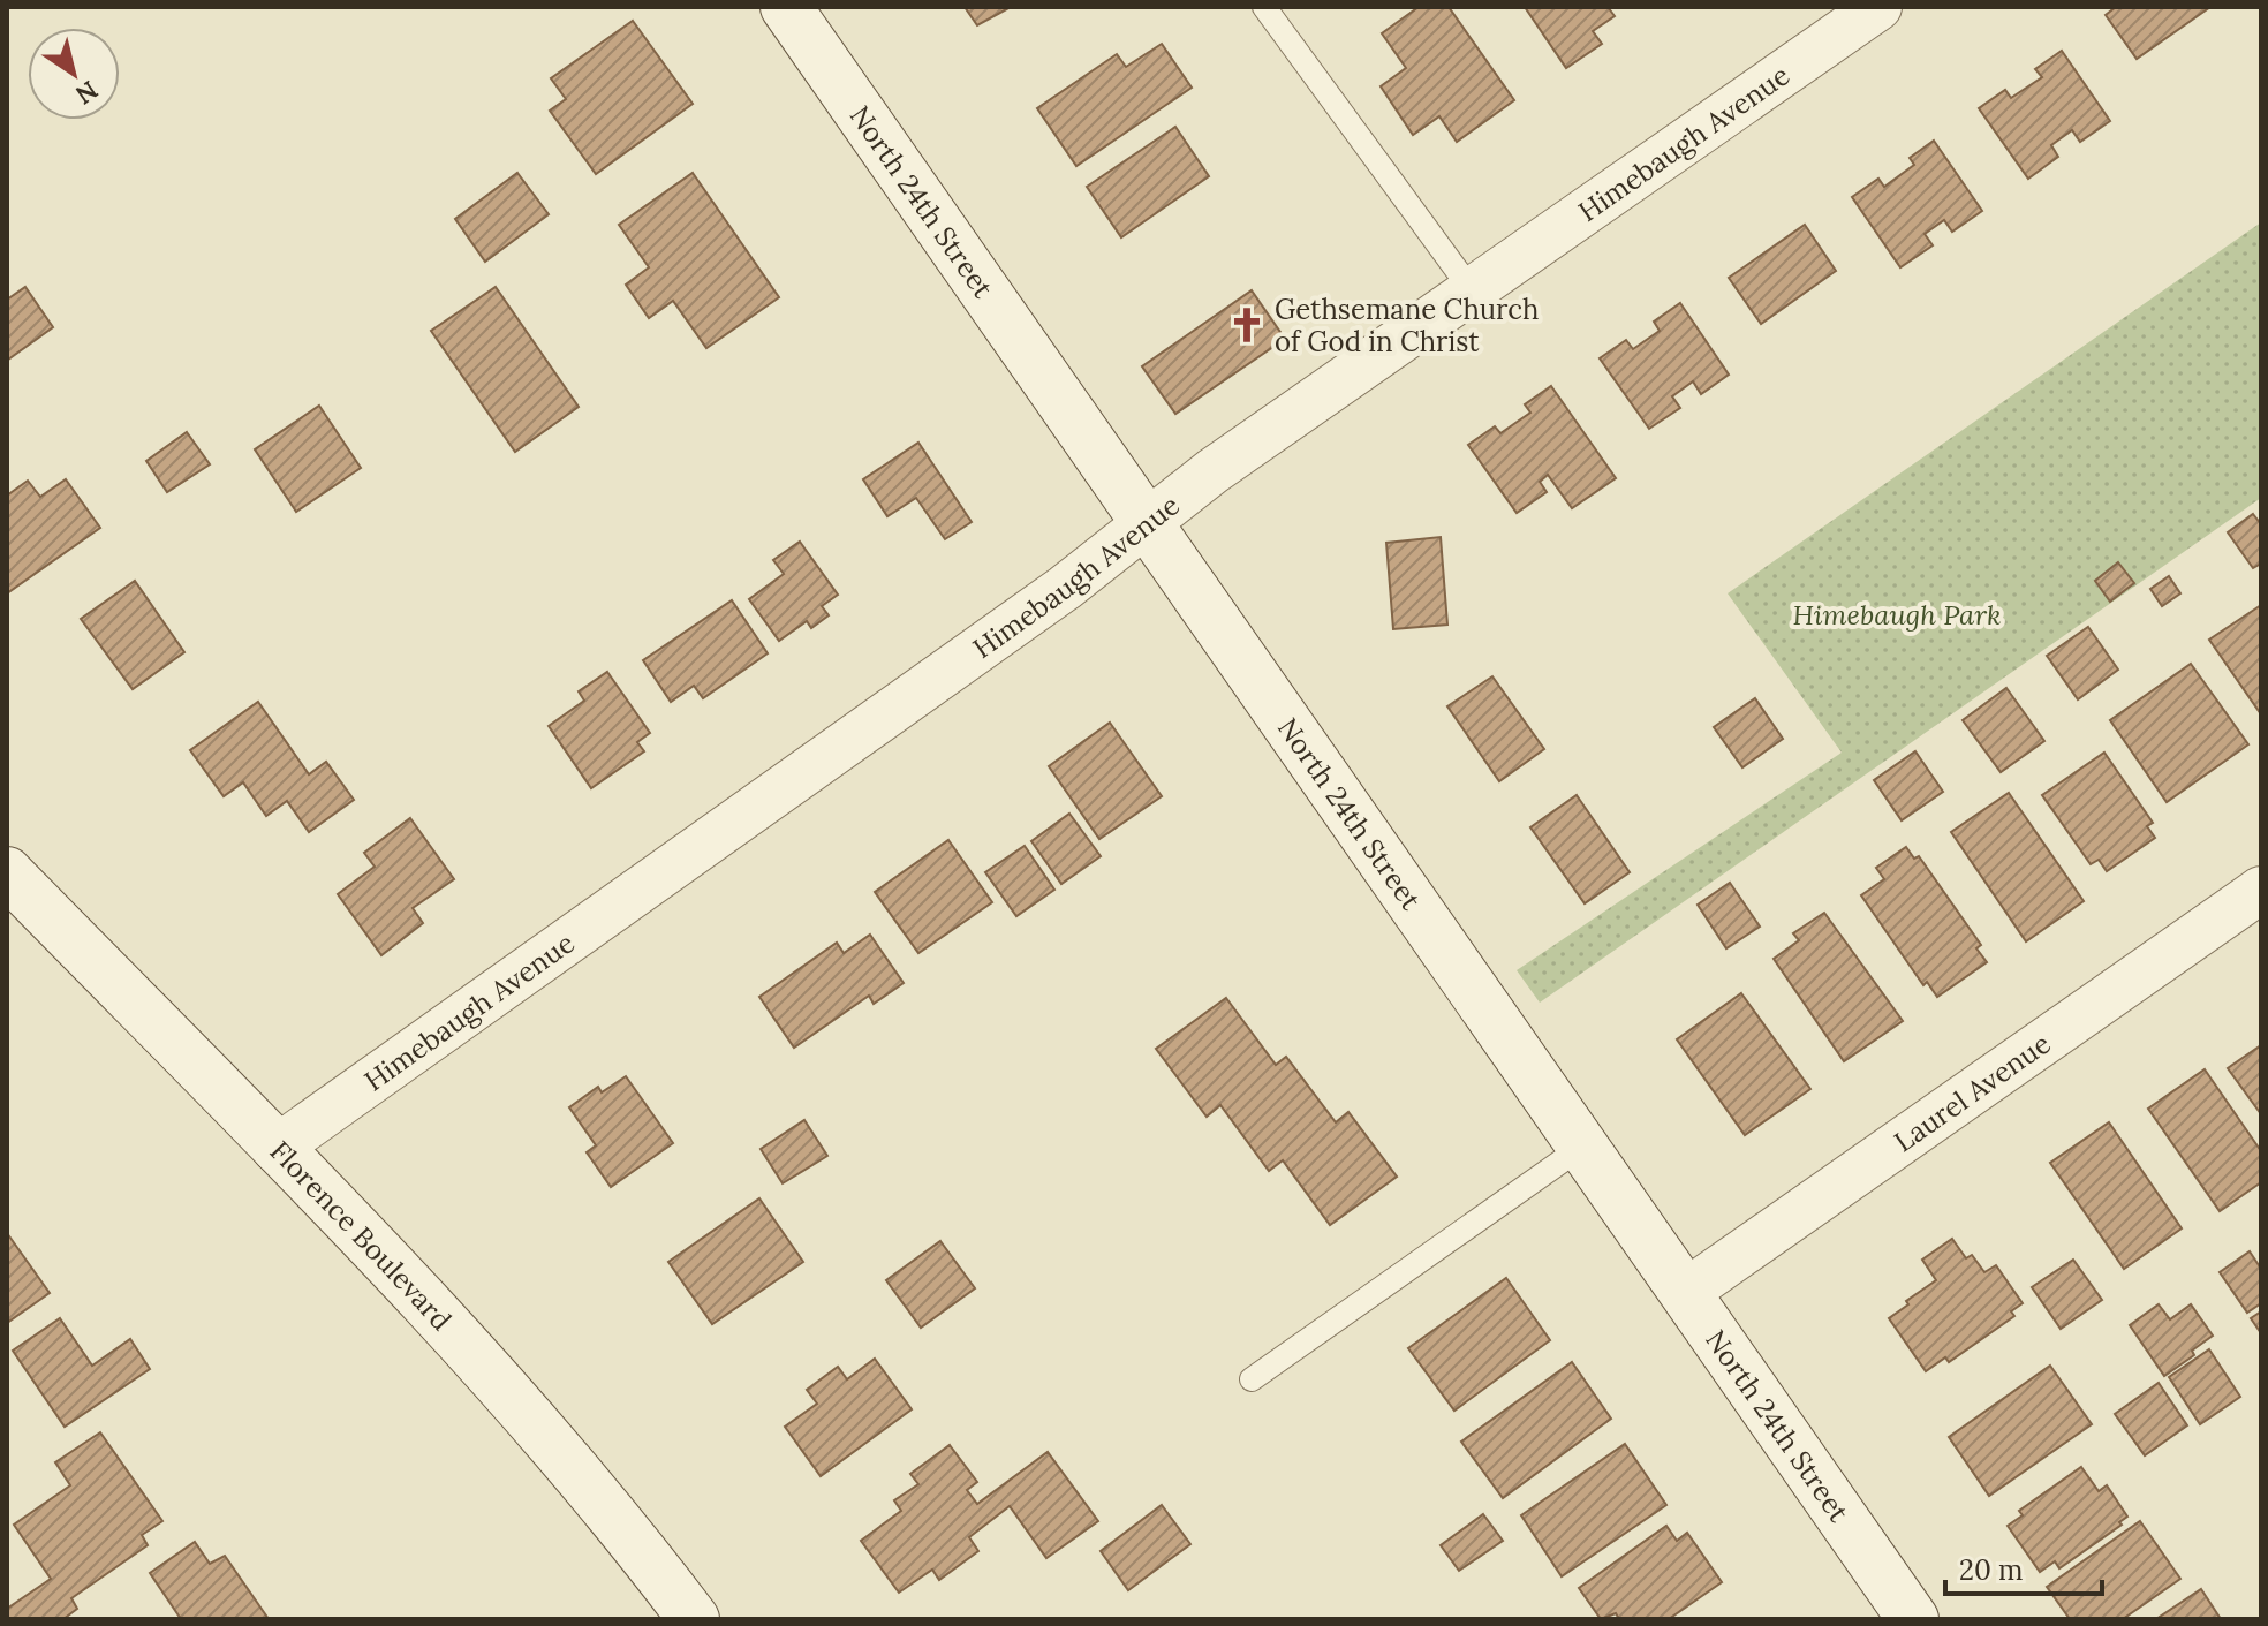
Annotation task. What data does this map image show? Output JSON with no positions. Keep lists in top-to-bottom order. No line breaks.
{"streets":{"street":["Himebaugh Avenue","North 24th Street","Laurel Avenue","Florence Boulevard"]},"crossings":[["Himebaugh Avenue","North 24th Street"],["Himebaugh Avenue","Florence Boulevard"],["North 24th Street","Laurel Avenue"]],"parks":["Himebaugh Park"],"places":{"church":["Gethsemane Church of God in Christ"]},"scale_bar":"20 m","north":"bottom right"}
